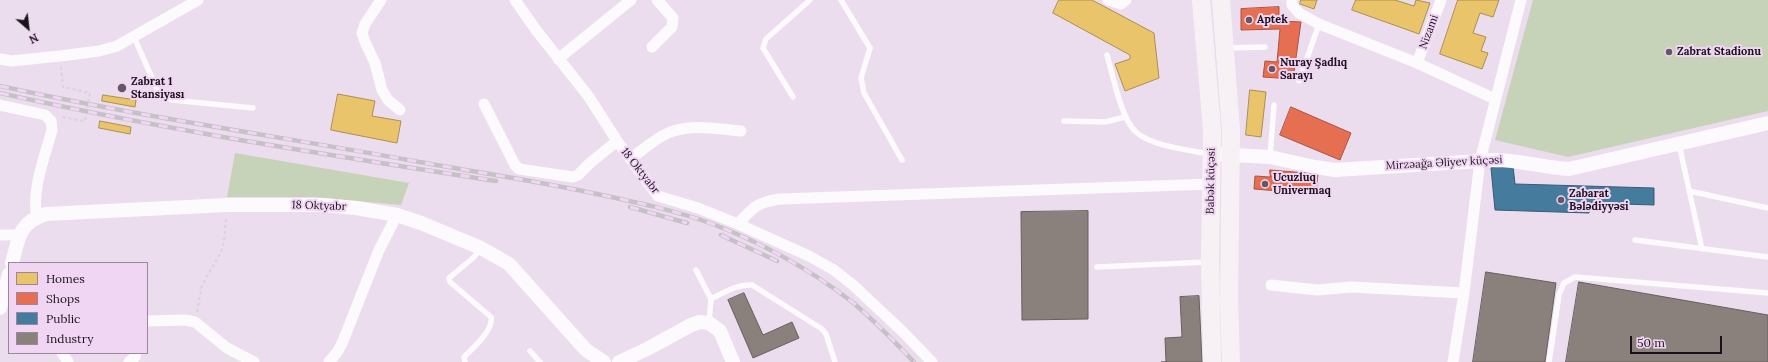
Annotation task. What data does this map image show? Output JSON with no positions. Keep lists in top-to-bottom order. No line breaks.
{"streets":{"main road":["Babək küçəsi"],"street":["Nizami","Mirzəağa Əliyev küçəsi","18 Oktyabr"]},"crossings":[["Mirzəağa Əliyev küçəsi","Babək küçəsi"]],"places":["Aptek","Zabrat Stadionu","Nuray Şadlıq Sarayı","Zabrat 1 Stansiyası","Ucuzluq Univermaq","Zabarat Bələdiyyəsi"],"legend":["Homes","Shops","Public","Industry"],"scale_bar":"50 m","north":"bottom right"}
